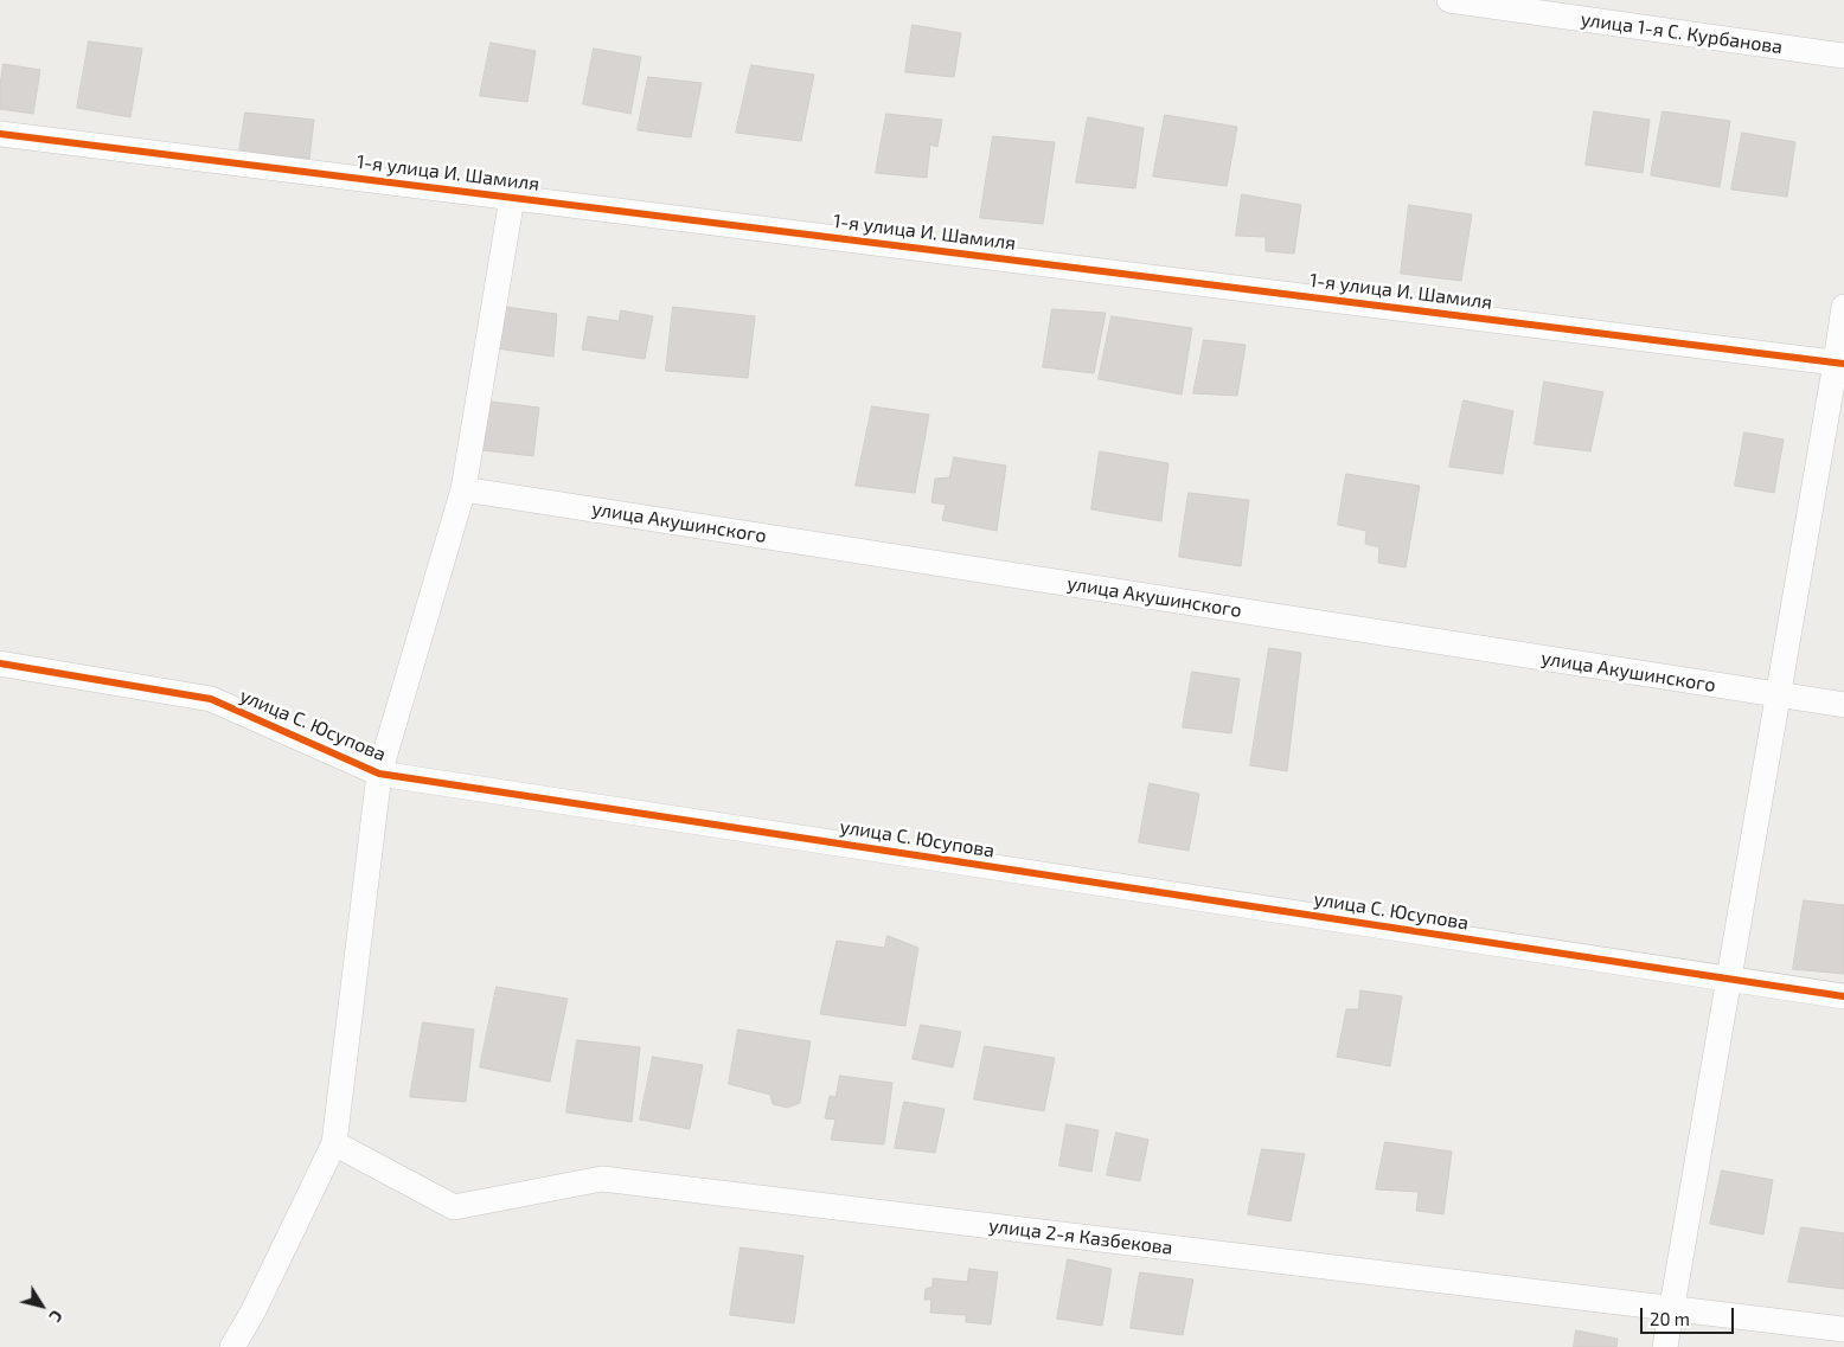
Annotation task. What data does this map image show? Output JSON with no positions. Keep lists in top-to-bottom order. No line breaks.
{"streets":{"street":["улица 1-я С. Курбанова","1-я улица И. Шамиля","улица Акушинского","улица С. Юсупова","улица 2-я Казбекова"]},"scale_bar":"20 m","north":"bottom right"}
